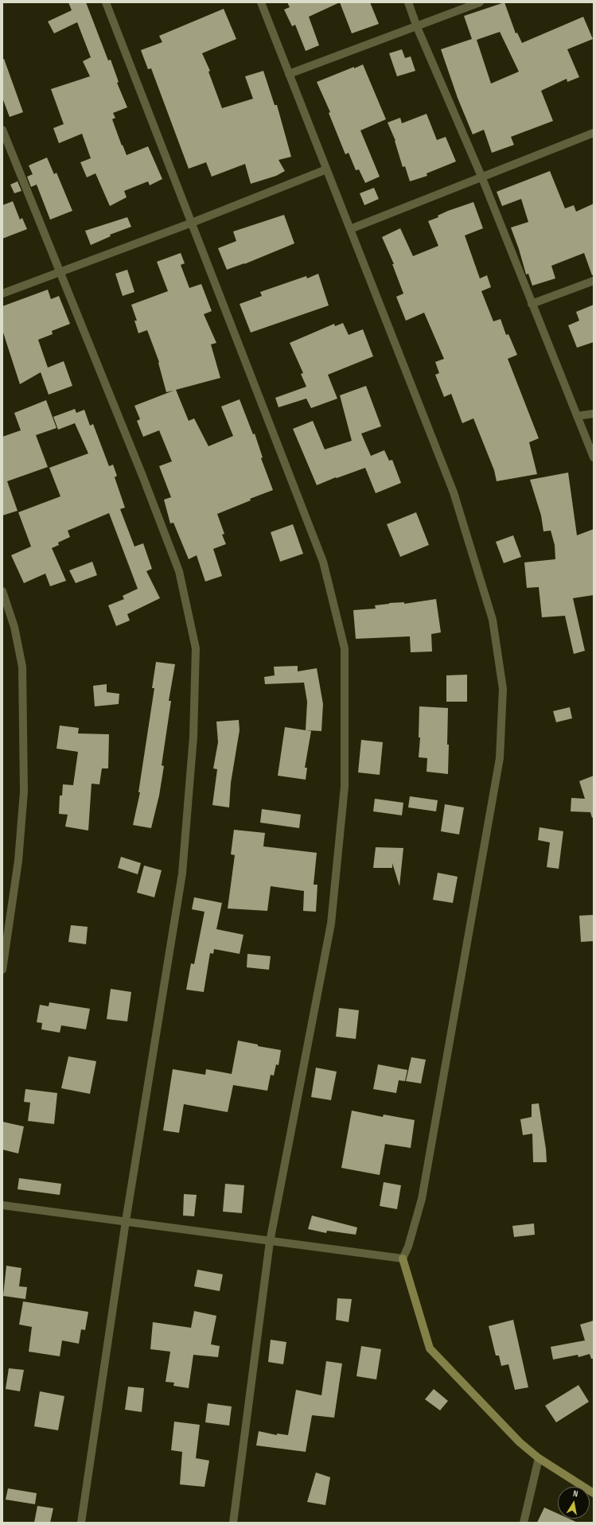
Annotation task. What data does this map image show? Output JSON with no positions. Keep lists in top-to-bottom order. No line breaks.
{"north":"top"}
